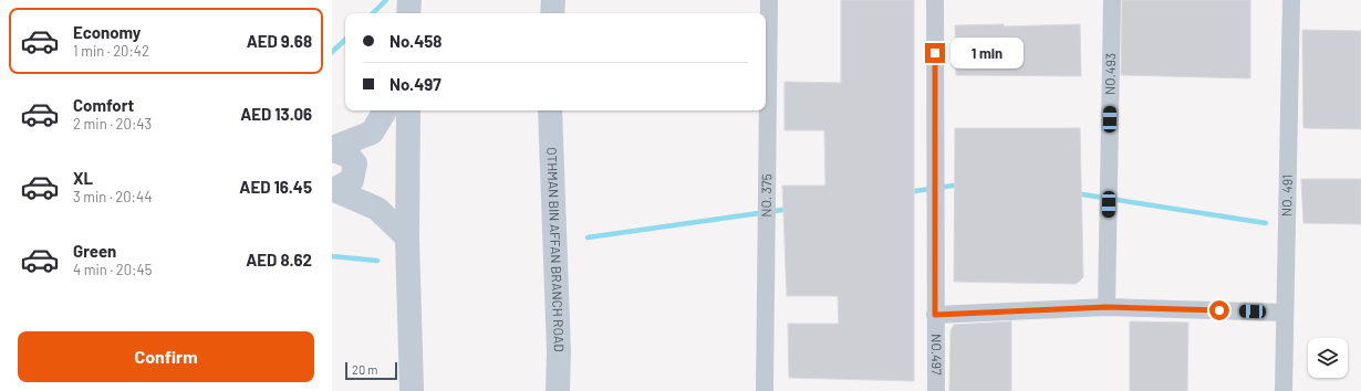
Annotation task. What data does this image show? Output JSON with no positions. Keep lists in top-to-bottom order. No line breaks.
{"streets":{"main road":["OTHMAN BIN AFFAN BRANCH ROAD"],"street":["NO.493","NO. 375","NO. 491","NO.497"]},"scale_bar":"20 m","page":{"list":[{"name":"Economy","note":"1 min · 20:42","value":"AED 9.68"},{"name":"Comfort","note":"2 min · 20:43","value":"AED 13.06"},{"name":"XL","note":"3 min · 20:44","value":"AED 16.45"},{"name":"Green","note":"4 min · 20:45","value":"AED 8.62"}],"banner":["No.458","No.497"],"bubble":"1 min","buttons":"Confirm","scale":"20 m"}}
